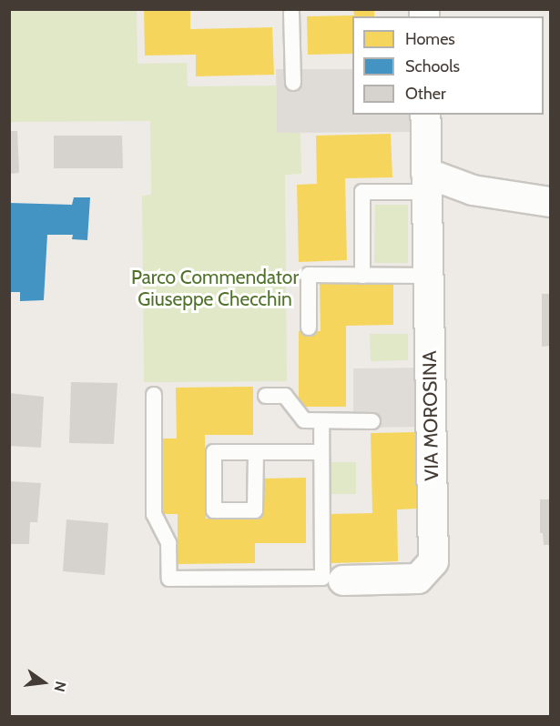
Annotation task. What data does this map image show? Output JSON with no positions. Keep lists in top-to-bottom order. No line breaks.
{"streets":{"street":["VIA MOROSINA"]},"parks":["Parco Commendator Giuseppe Checchin"],"legend":["Homes","Schools","Other"],"north":"right"}
